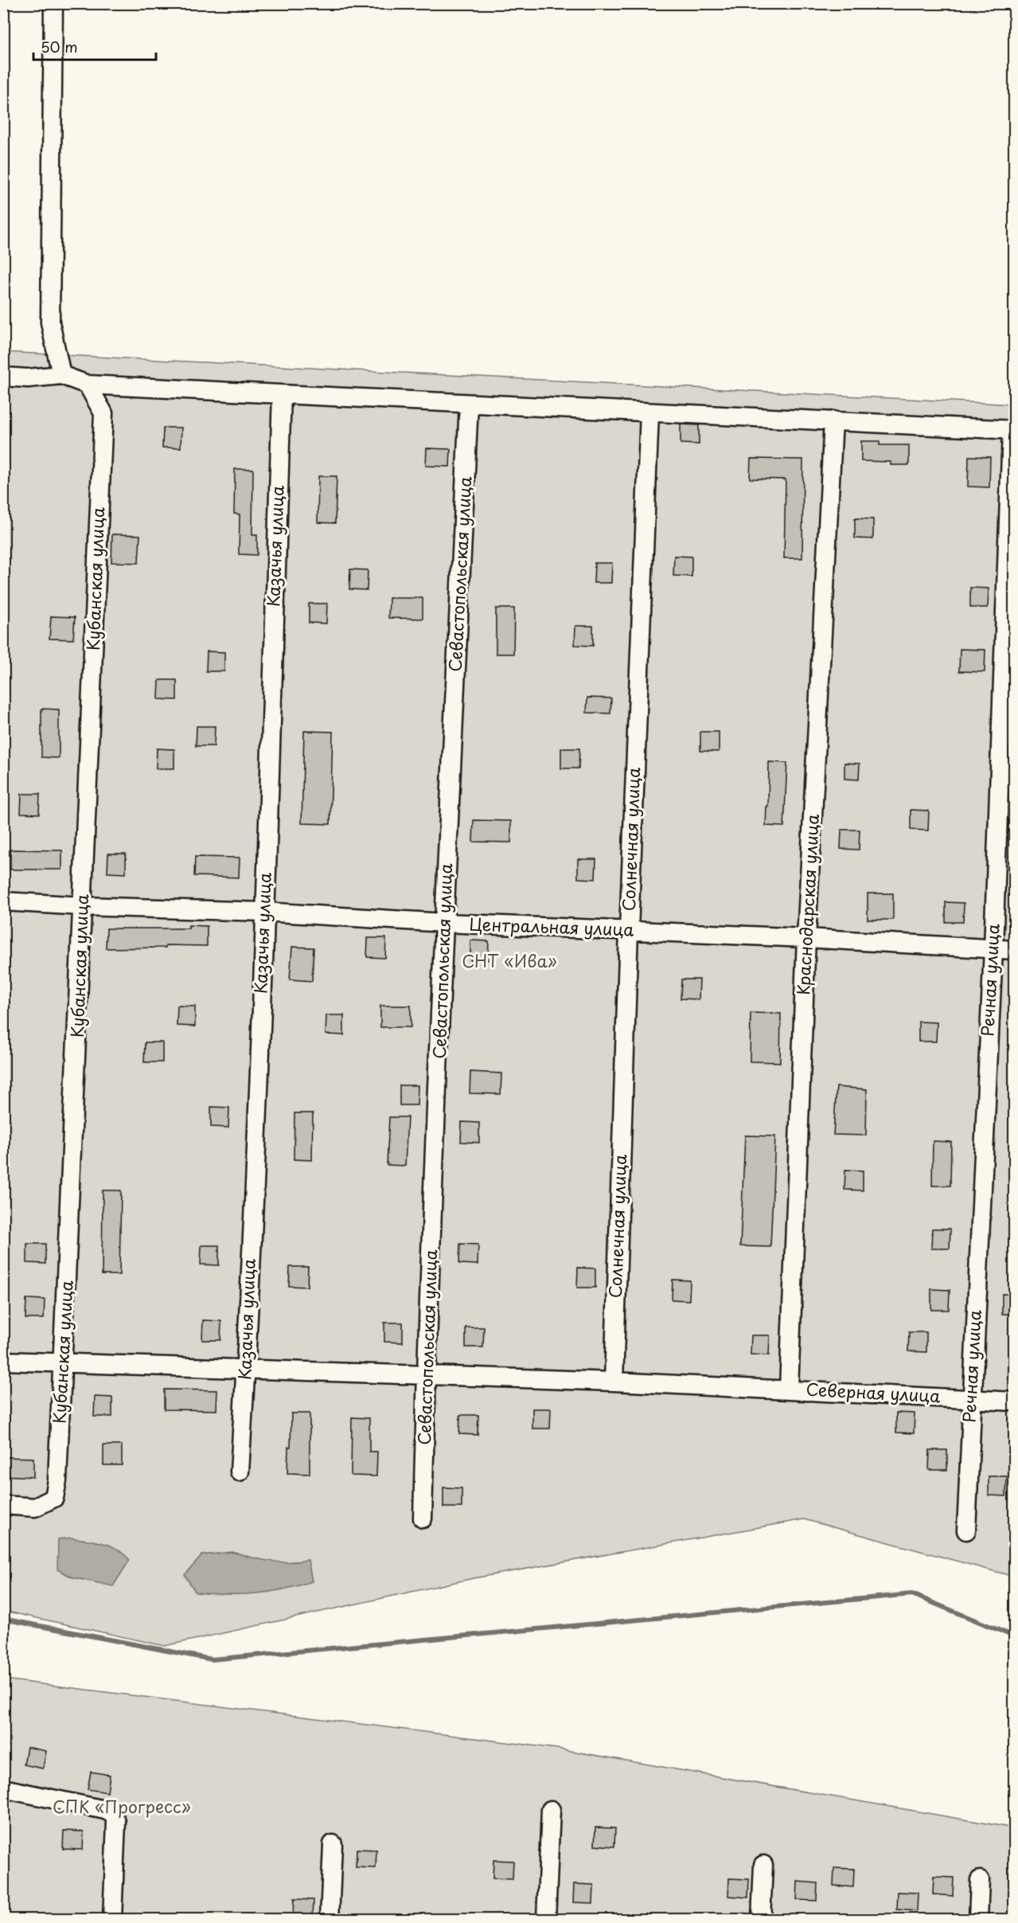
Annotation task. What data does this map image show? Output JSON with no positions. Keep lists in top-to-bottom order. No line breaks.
{"streets":{"street":["Казачья улица","Севастопольская улица","Кубанская улица","Солнечная улица","Краснодарская улица","Центральная улица","Речная улица","Северная улица"]},"crossings":[["Казачья улица","Центральная улица"],["Казачья улица","Северная улица"],["Севастопольская улица","Центральная улица"],["Севастопольская улица","Северная улица"],["Кубанская улица","Центральная улица"],["Кубанская улица","Северная улица"],["Солнечная улица","Центральная улица"],["Солнечная улица","Северная улица"],["Краснодарская улица","Центральная улица"],["Краснодарская улица","Северная улица"],["Центральная улица","Речная улица"],["Речная улица","Северная улица"]],"parks":["СНТ «Ива»","СПК «Прогресс»"],"scale_bar":"50 m"}
